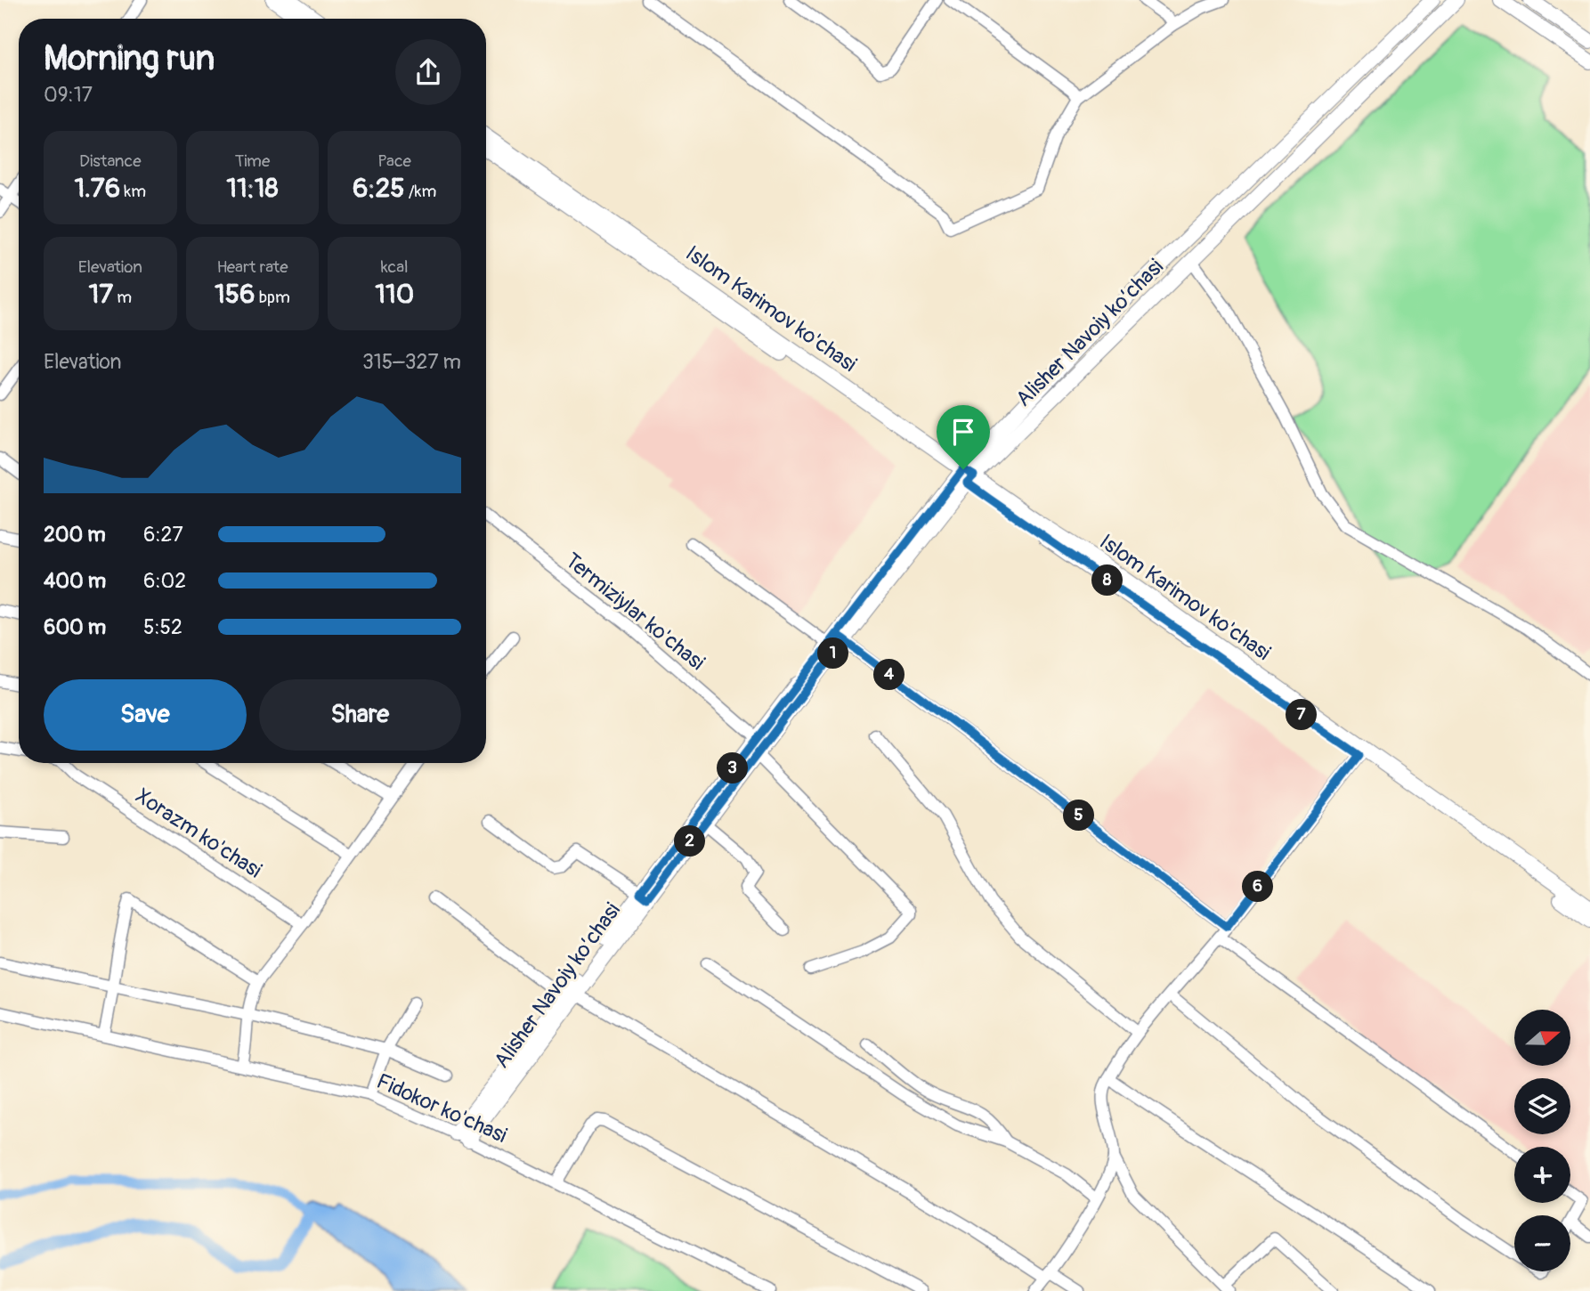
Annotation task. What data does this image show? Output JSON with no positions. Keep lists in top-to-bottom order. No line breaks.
{"streets":{"main road":["Islom Karimov ko'chasi","Alisher Navoiy ko’chasi"],"street":["Termiziylar ko'chasi","Xorazm ko'chasi","Fidokor ko'chasi"]},"crossings":[["Islom Karimov ko'chasi","Alisher Navoiy ko’chasi"],["Alisher Navoiy ko’chasi","Termiziylar ko'chasi"],["Alisher Navoiy ko’chasi","Fidokor ko'chasi"]],"north":"right","page":{"heading":["Morning run","09:17"],"stats":[["Distance","1.76 km"],["Time","11:18"],["Pace","6:25 /km"],["Elevation","17 m"],["Heart rate","156 bpm"],["kcal","110"]],"chart":["Elevation","315–327 m"],"list":[{"name":"200 m","note":"6:27"},{"name":"400 m","note":"6:02"},{"name":"600 m","note":"5:52"}],"pins":["8","1","4","7","3","5","2","6"],"buttons":["Save","Share"],"map_buttons":["+","−"]}}
